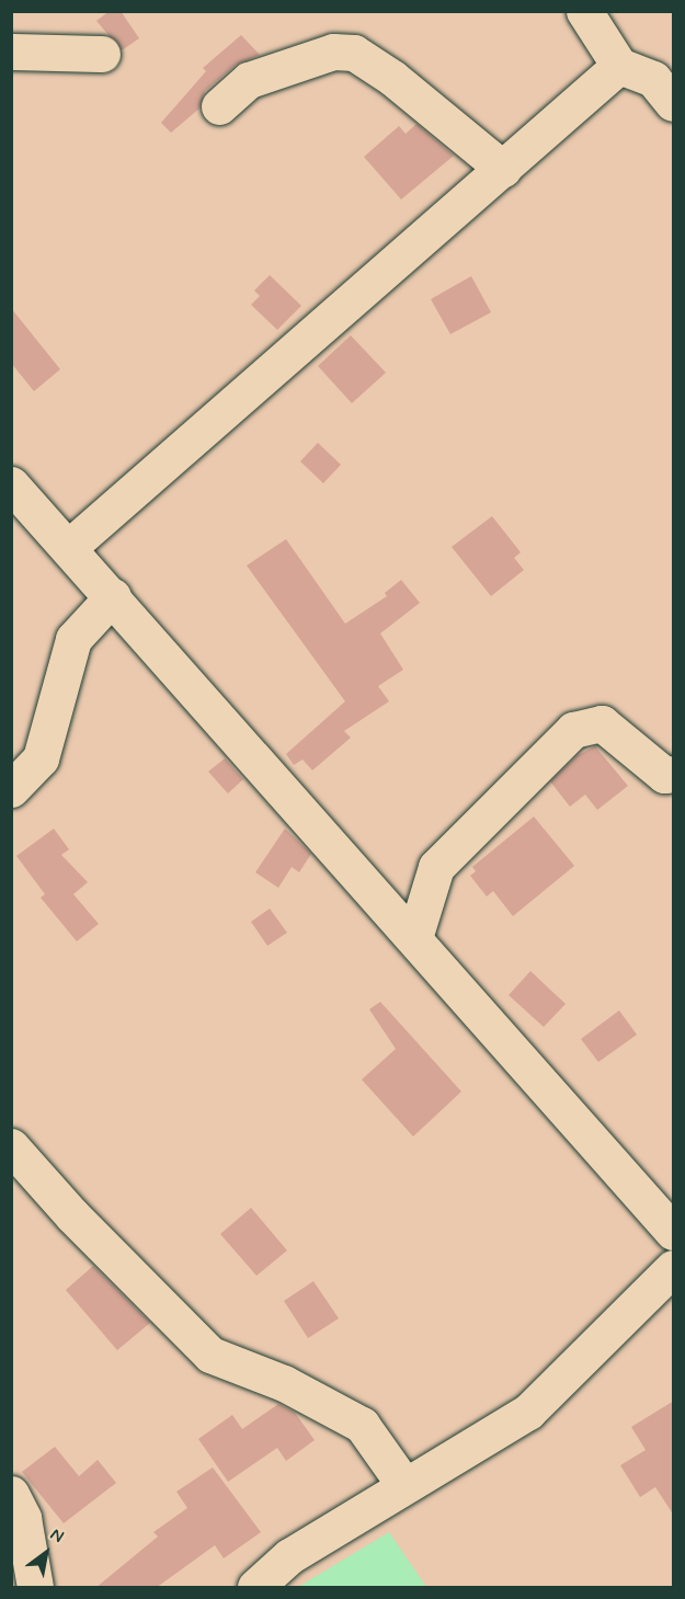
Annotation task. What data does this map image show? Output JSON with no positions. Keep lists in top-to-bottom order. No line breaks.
{"north":"top right"}
